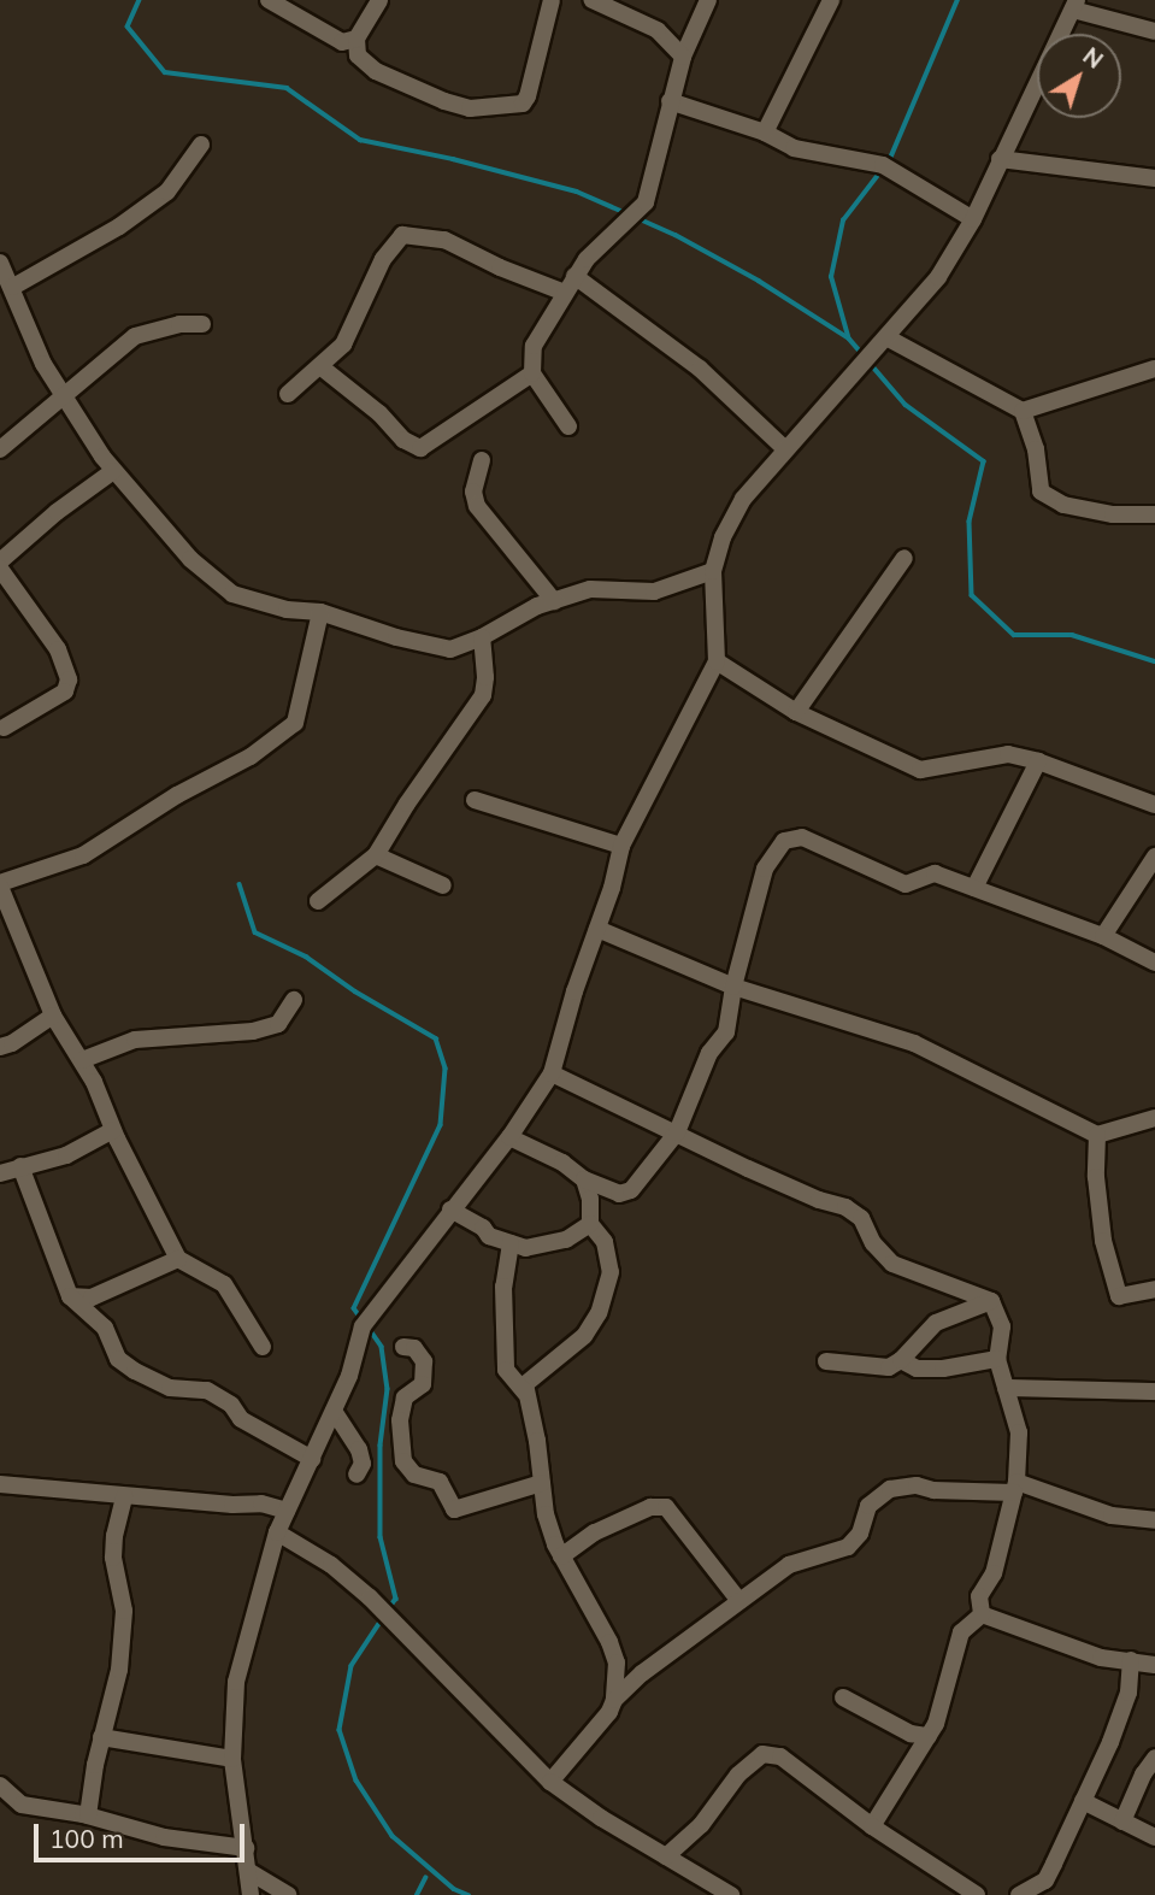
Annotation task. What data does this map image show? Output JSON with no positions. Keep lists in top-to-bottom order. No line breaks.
{"scale_bar":"100 m","north":"top right"}
